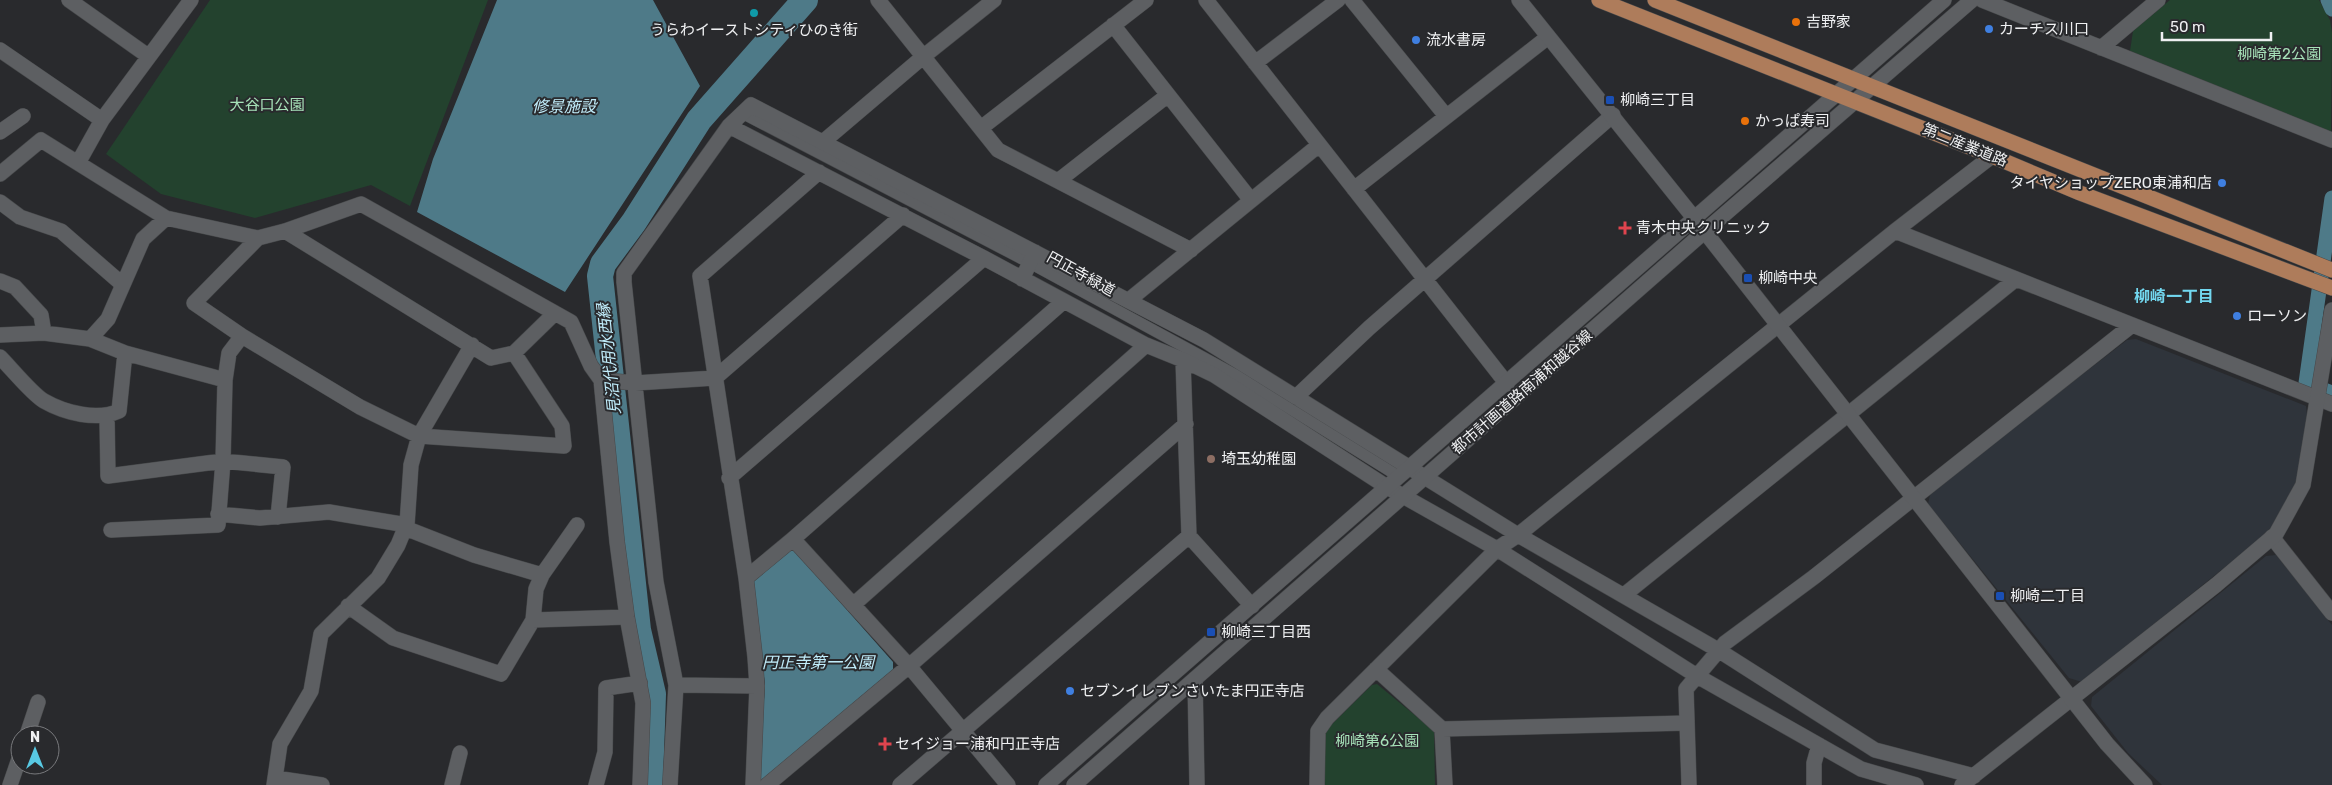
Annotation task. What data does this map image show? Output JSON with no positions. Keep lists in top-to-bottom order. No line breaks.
{"streets":{"main road":["第二産業道路"],"street":["円正寺緑道","都市計画道路南浦和越谷線"]},"crossings":[["第二産業道路","都市計画道路南浦和越谷線"],["円正寺緑道","都市計画道路南浦和越谷線"]],"districts":["柳崎一丁目"],"water":["修景施設","見沼代用水西縁","円正寺第一公園"],"parks":["柳崎第2公園","大谷口公園","柳崎第6公園"],"places":{"other":["うらわイーストシティひのき街","吉野家","カーチス川口","流水書房","かっぱ寿司","タイヤショップZERO東浦和店","ローソン","埼玉幼稚園","セブンイレブンさいたま円正寺店"],"transit":["柳崎三丁目","柳崎中央","柳崎二丁目","柳崎三丁目西"],"health":["青木中央クリニック","セイジョー浦和円正寺店"]},"scale_bar":"50 m","north":"top"}
